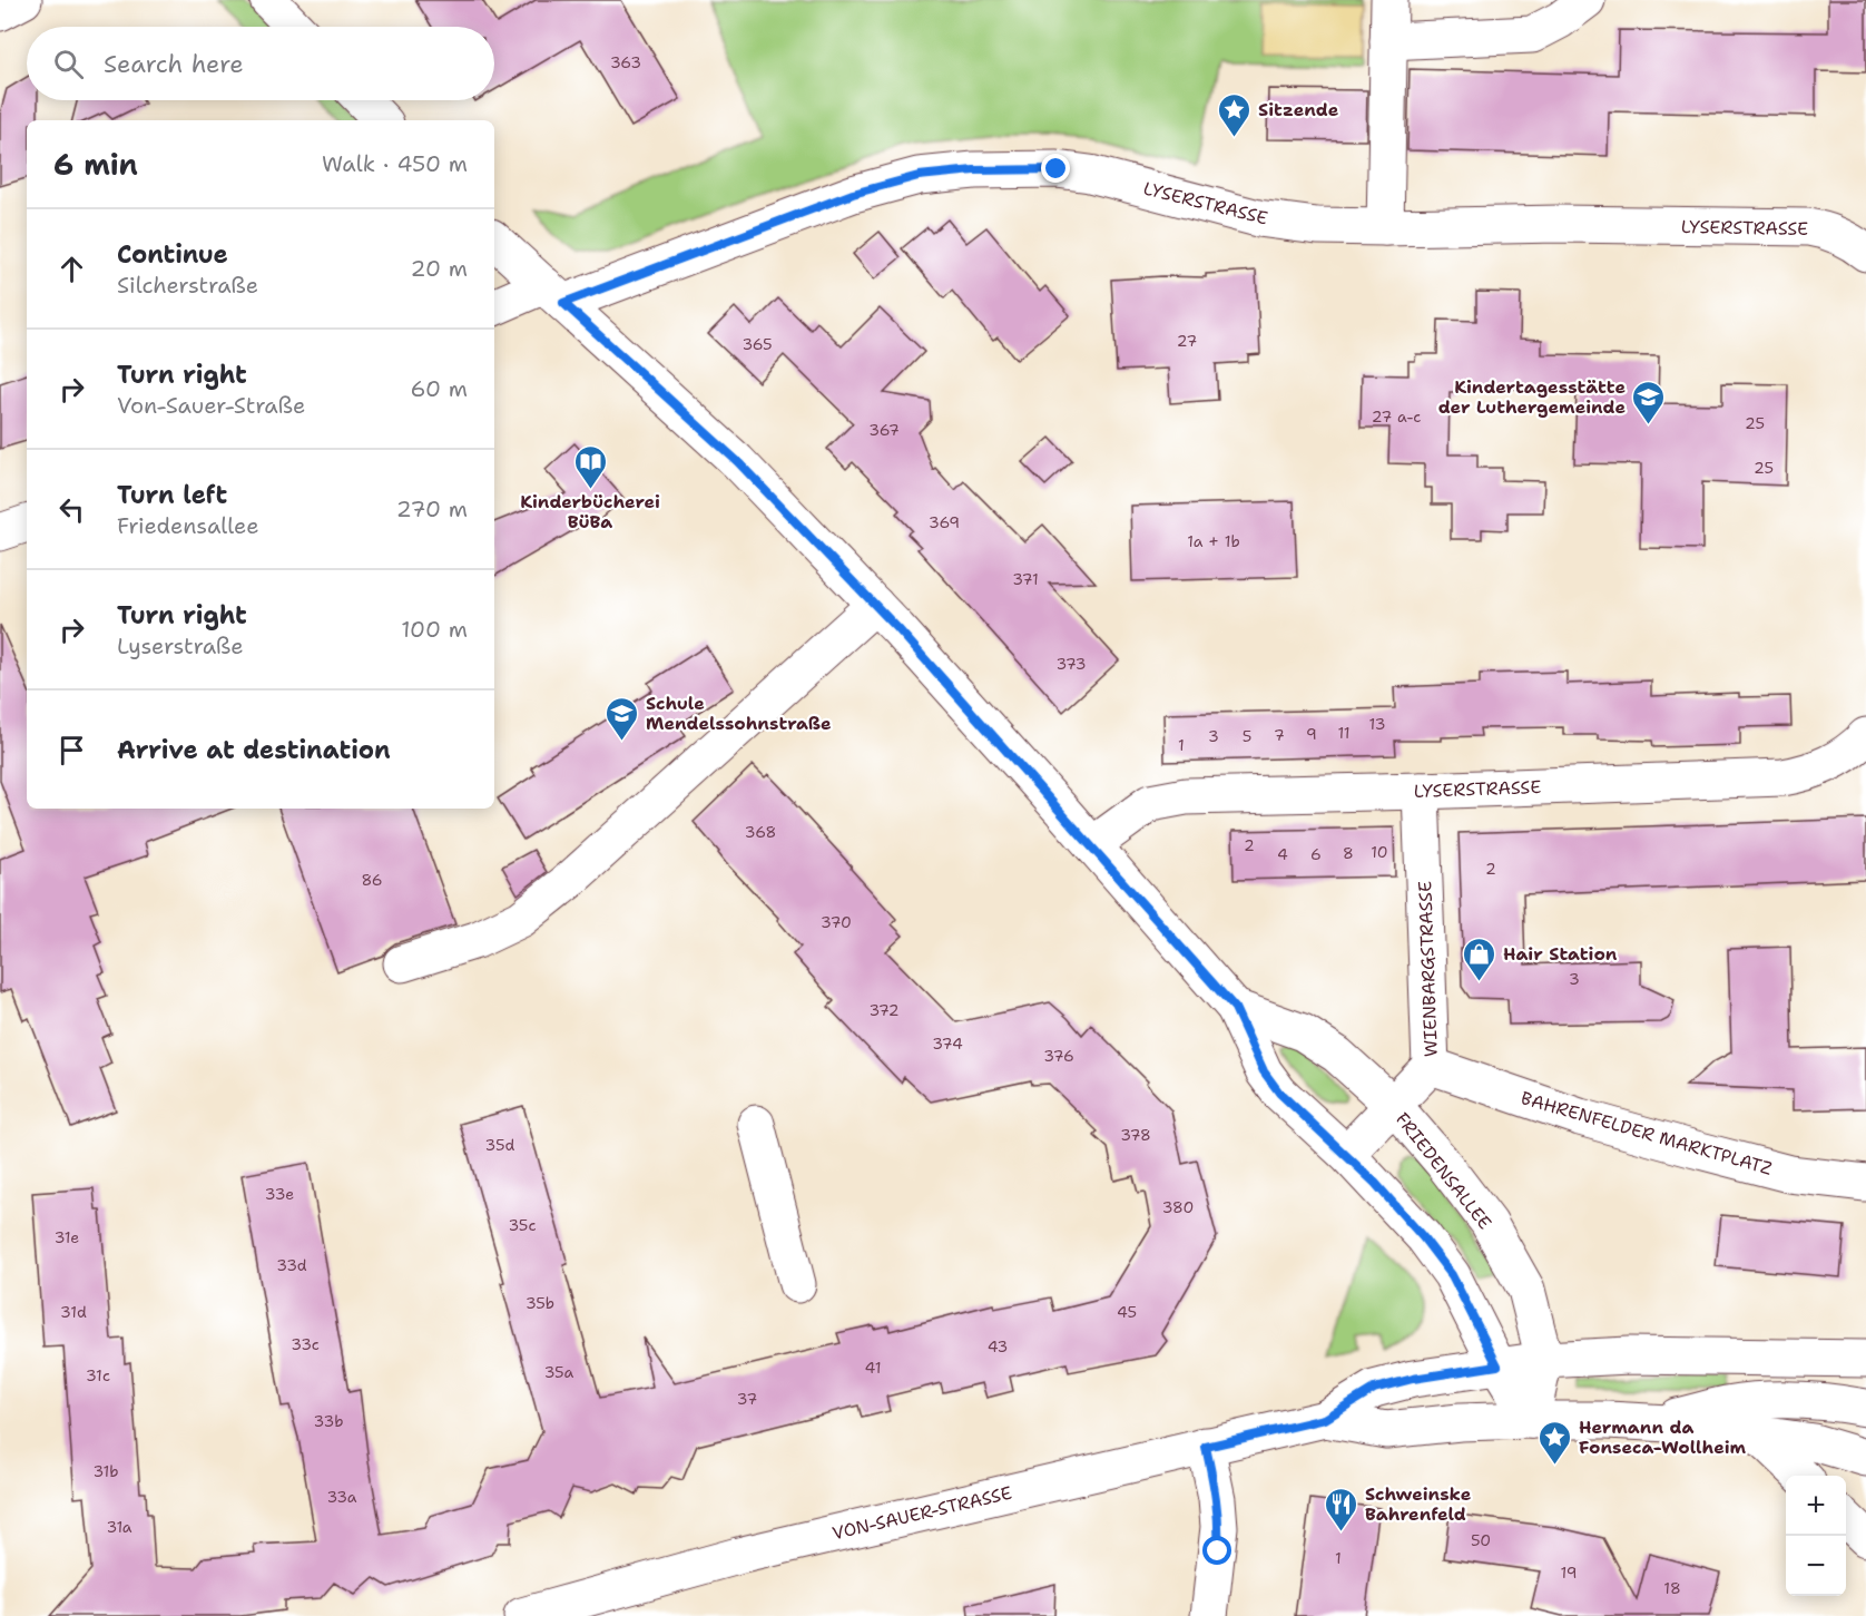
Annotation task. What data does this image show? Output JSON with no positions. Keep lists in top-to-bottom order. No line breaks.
{"streets":{"main road":["LYSERSTRASSE","WIENBARGSTRASSE","BAHRENFELDER MARKTPLATZ","FRIEDENSALLEE","VON-SAUER-STRASSE"]},"crossings":[["LYSERSTRASSE","WIENBARGSTRASSE"],["LYSERSTRASSE","FRIEDENSALLEE"],["WIENBARGSTRASSE","BAHRENFELDER MARKTPLATZ"],["WIENBARGSTRASSE","FRIEDENSALLEE"],["FRIEDENSALLEE","VON-SAUER-STRASSE"]],"places":{"place":["Sitzende","Hermann da Fonseca-Wollheim"],"school or university":["Kindertagesstätte der Luthergemeinde","Schule Mendelssohnstraße"],"library":["Kinderbücherei BüBa"],"shop":["Hair Station"],"restaurant":["Schweinske Bahrenfeld"]},"house_numbers":["363","27","365","27 a-c","25","367","25","369","1a + 1b","371","373","13","11","9","7","3","5","1","368","2","10","8","4","6","2","86","370","3","372","374","376","378","35d","33e","380","35c","31e","33d","35b","31d","45","33c","43","41","35a","31c","37","33b","31b","33a","31a","50","1","19","18"],"page":{"search":"Search here","heading":["6 min","Walk · 450 m"],"list":[["Continue","Silcherstraße","20 m"],["Turn right","Von-Sauer-Straße","60 m"],["Turn left","Friedensallee","270 m"],["Turn right","Lyserstraße","100 m"],"Arrive at destination"],"map_buttons":["+","−"]}}
